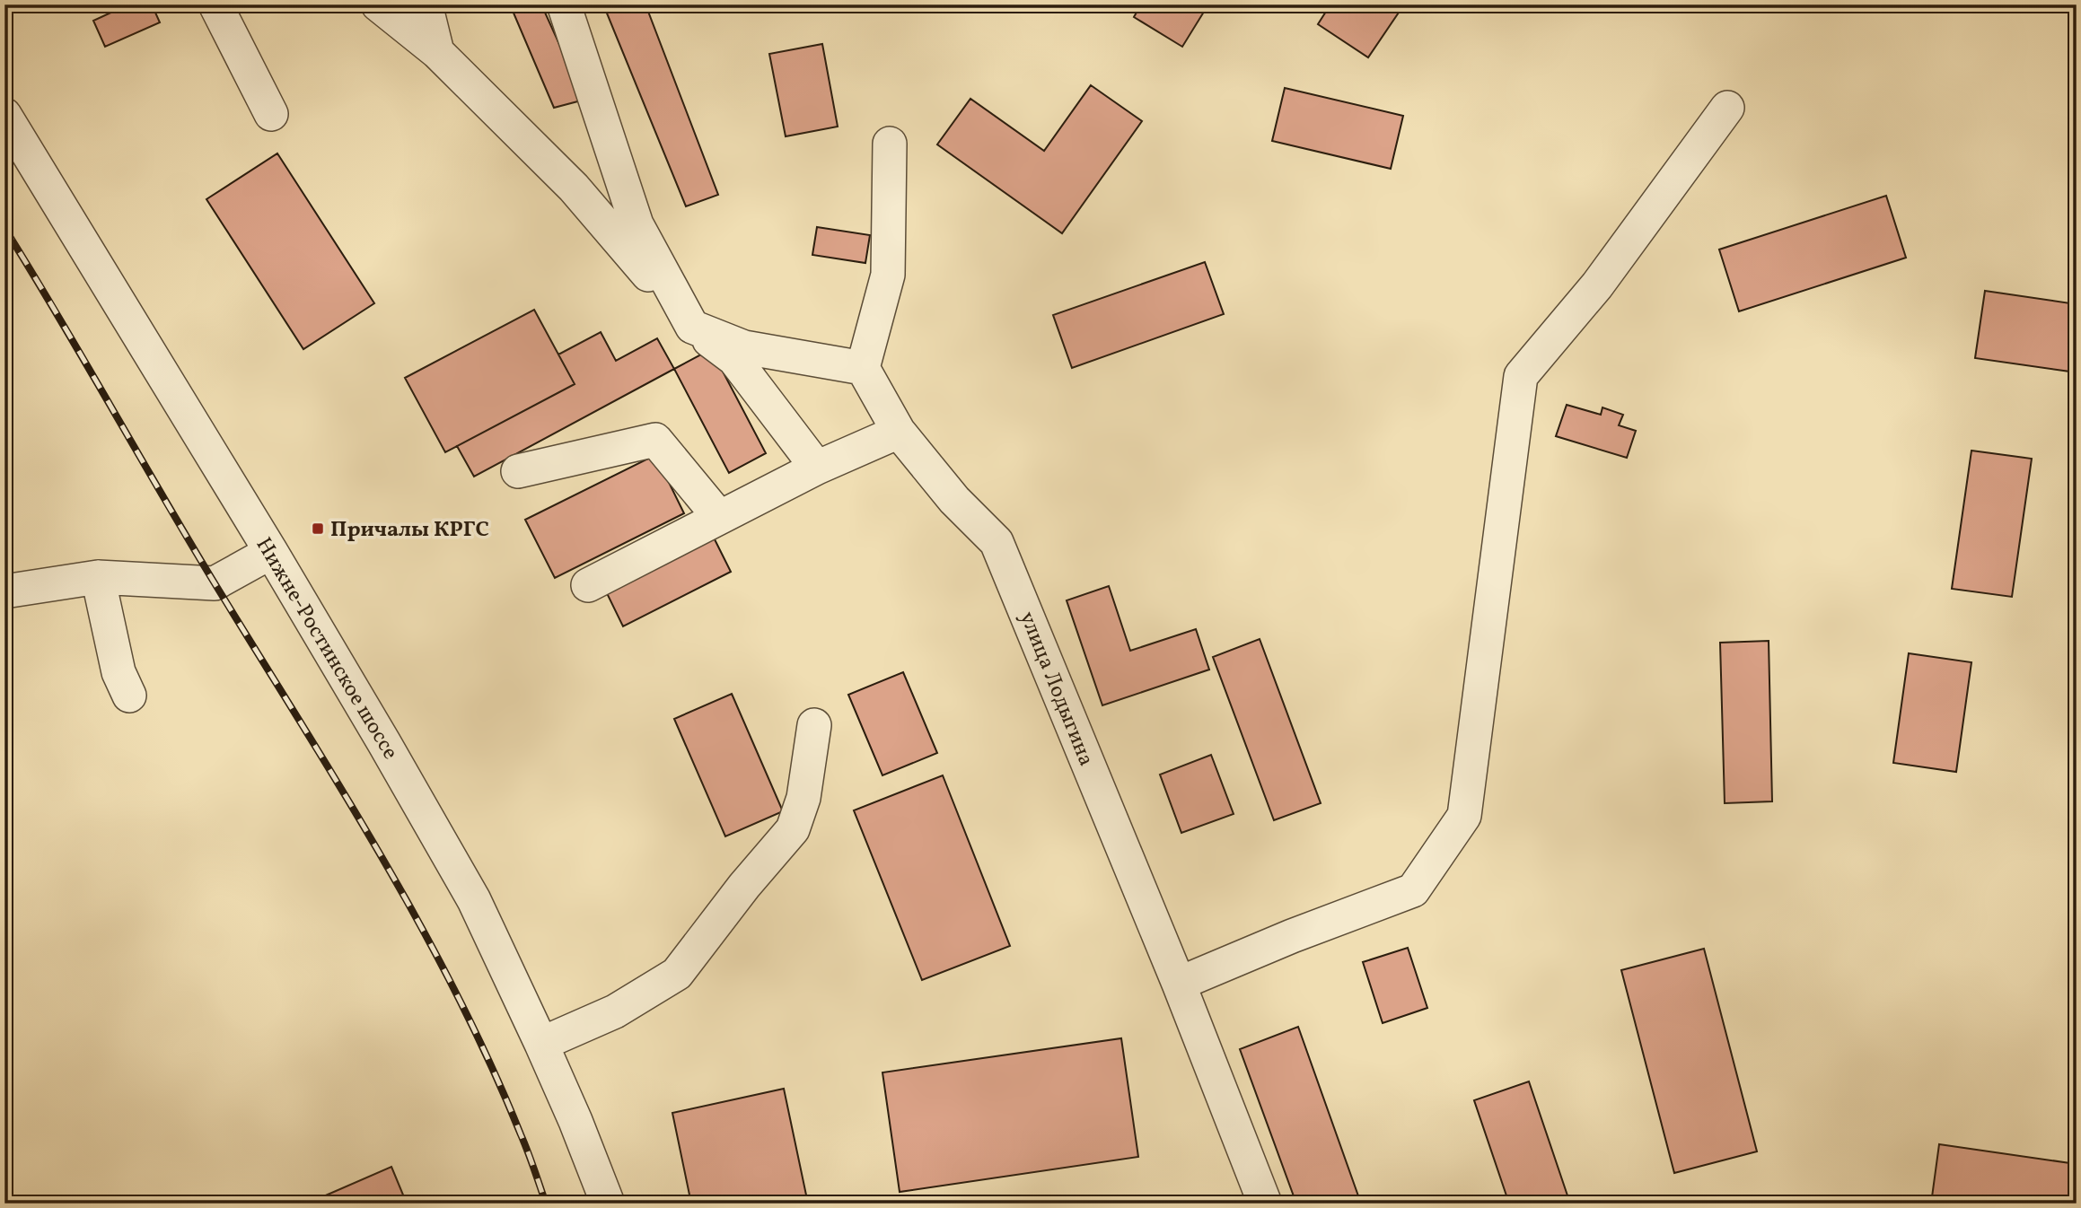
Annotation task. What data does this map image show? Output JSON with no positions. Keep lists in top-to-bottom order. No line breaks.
{"streets":{"street":["Нижне-Ростинское шоссе","улица Лодыгина"]},"places":{"transit":["Причалы КРГС"]}}
